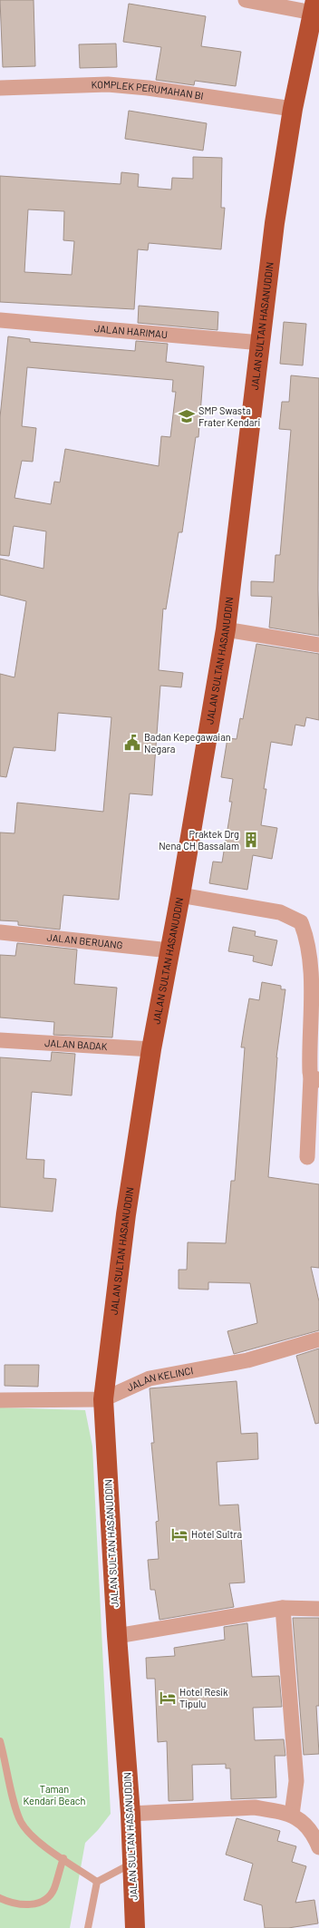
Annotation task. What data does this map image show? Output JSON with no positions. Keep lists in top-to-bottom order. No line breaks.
{"streets":{"highway":["JALAN SULTAN HASANUDDIN"],"street":["KOMPLEK PERUMAHAN BI","JALAN HARIMAU","JALAN BERUANG","JALAN BADAK","JALAN KELINCI"]},"crossings":[["KOMPLEK PERUMAHAN BI","JALAN SULTAN HASANUDDIN"],["JALAN SULTAN HASANUDDIN","JALAN HARIMAU"],["JALAN SULTAN HASANUDDIN","JALAN BERUANG"],["JALAN SULTAN HASANUDDIN","JALAN BADAK"],["JALAN SULTAN HASANUDDIN","JALAN KELINCI"]],"parks":["Taman Kendari Beach"],"places":{"school or university":["SMP Swasta Frater Kendari"],"public building":["Badan Kepegawaian Negara"],"building":["Praktek Drg Nena CH Bassalam"],"hotel":["Hotel Sultra","Hotel Resik Tipulu"]}}
